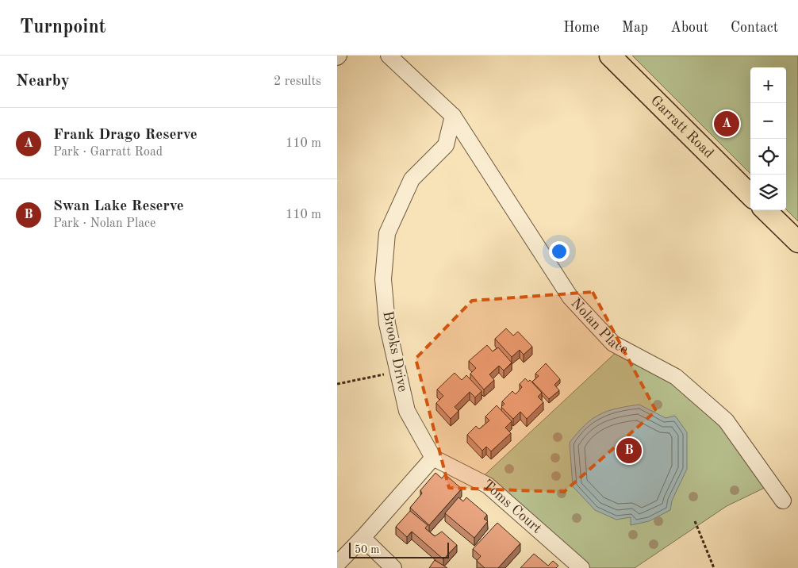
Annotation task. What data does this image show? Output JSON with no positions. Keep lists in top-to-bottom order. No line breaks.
{"streets":{"main road":["Garratt Road"],"street":["Nolan Place","Brooks Drive","Toms Court"]},"crossings":[["Nolan Place","Brooks Drive"],["Brooks Drive","Toms Court"]],"scale_bar":"50 m","page":{"header":"Turnpoint","nav":["Home","Map","About","Contact"],"heading":["Nearby","2 results"],"map_buttons":["+","−"],"list":[{"mark":"A","name":"Frank Drago Reserve","note":"Park · Garratt Road","value":"110 m"},{"mark":"B","name":"Swan Lake Reserve","note":"Park · Nolan Place","value":"110 m"}],"pins":["A","B"],"scale":"50 m"}}
